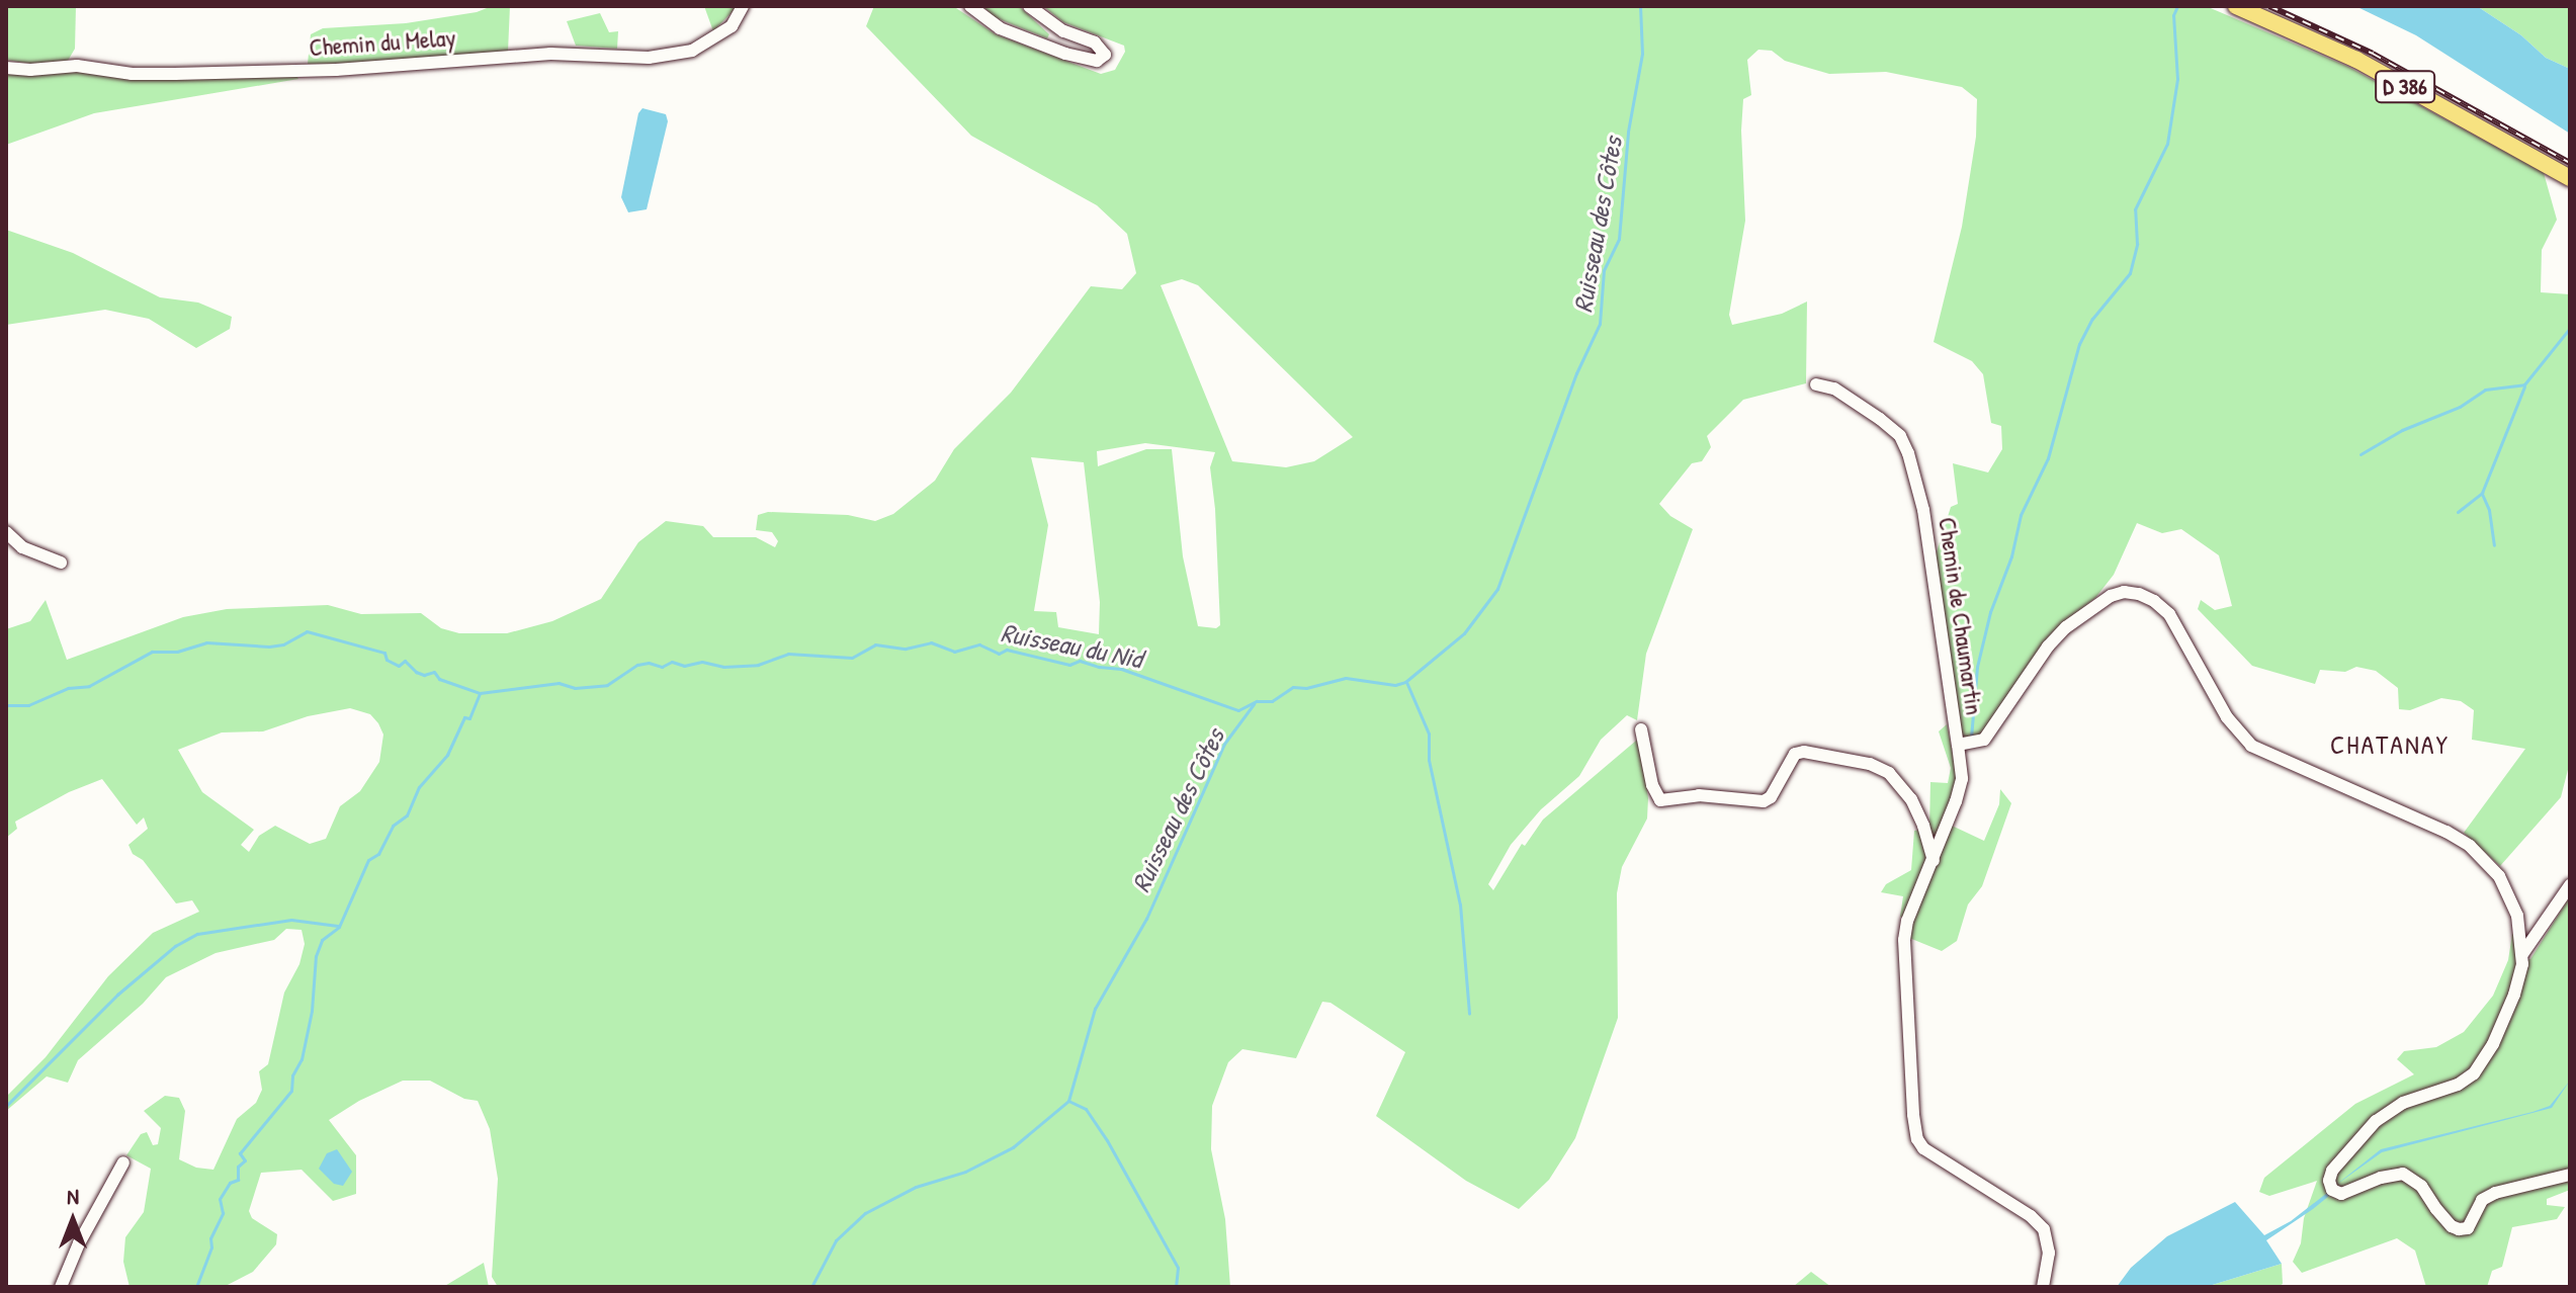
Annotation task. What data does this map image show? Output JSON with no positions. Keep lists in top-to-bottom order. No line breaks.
{"streets":{"main road":["D 386"],"street":["Chemin du Melay","Chemin de Chaumartin"]},"districts":["CHATANAY"],"water":["Ruisseau des Côtes","Ruisseau du Nid"],"north":"top"}
